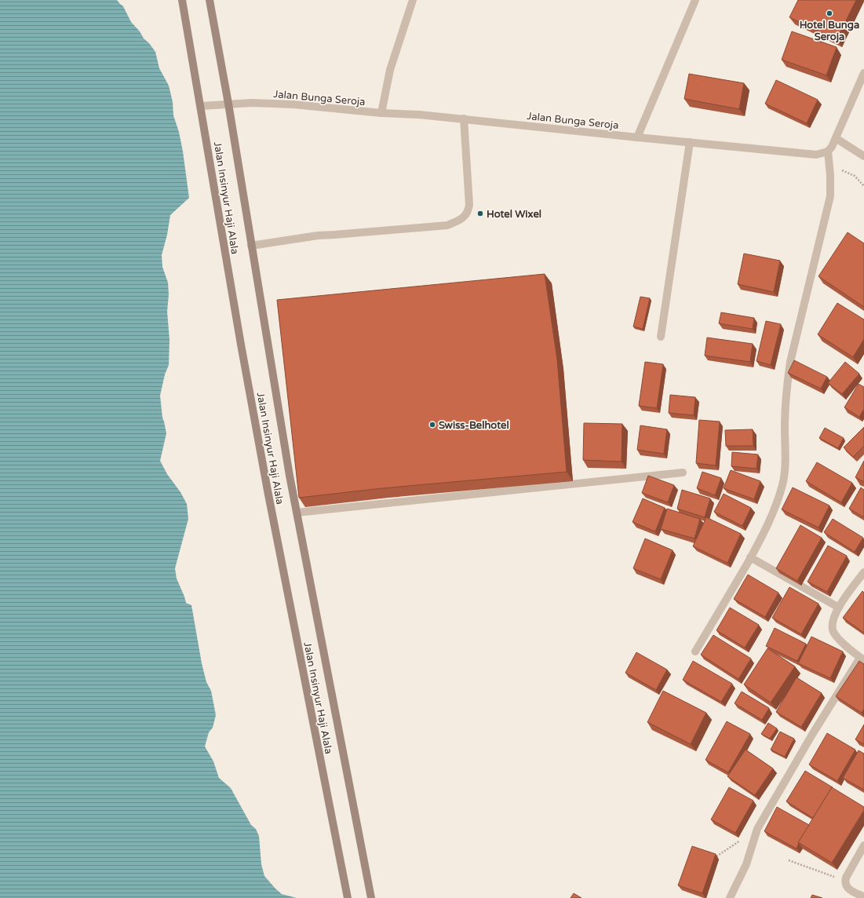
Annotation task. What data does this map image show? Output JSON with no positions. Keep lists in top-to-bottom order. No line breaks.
{"streets":{"main road":["Jalan Insinyur Haji Alala"],"street":["Jalan Bunga Seroja"]},"crossings":[["Jalan Bunga Seroja","Jalan Insinyur Haji Alala"]],"places":["Hotel Bunga Seroja","Hotel Wixel","Swiss-Belhotel"]}
